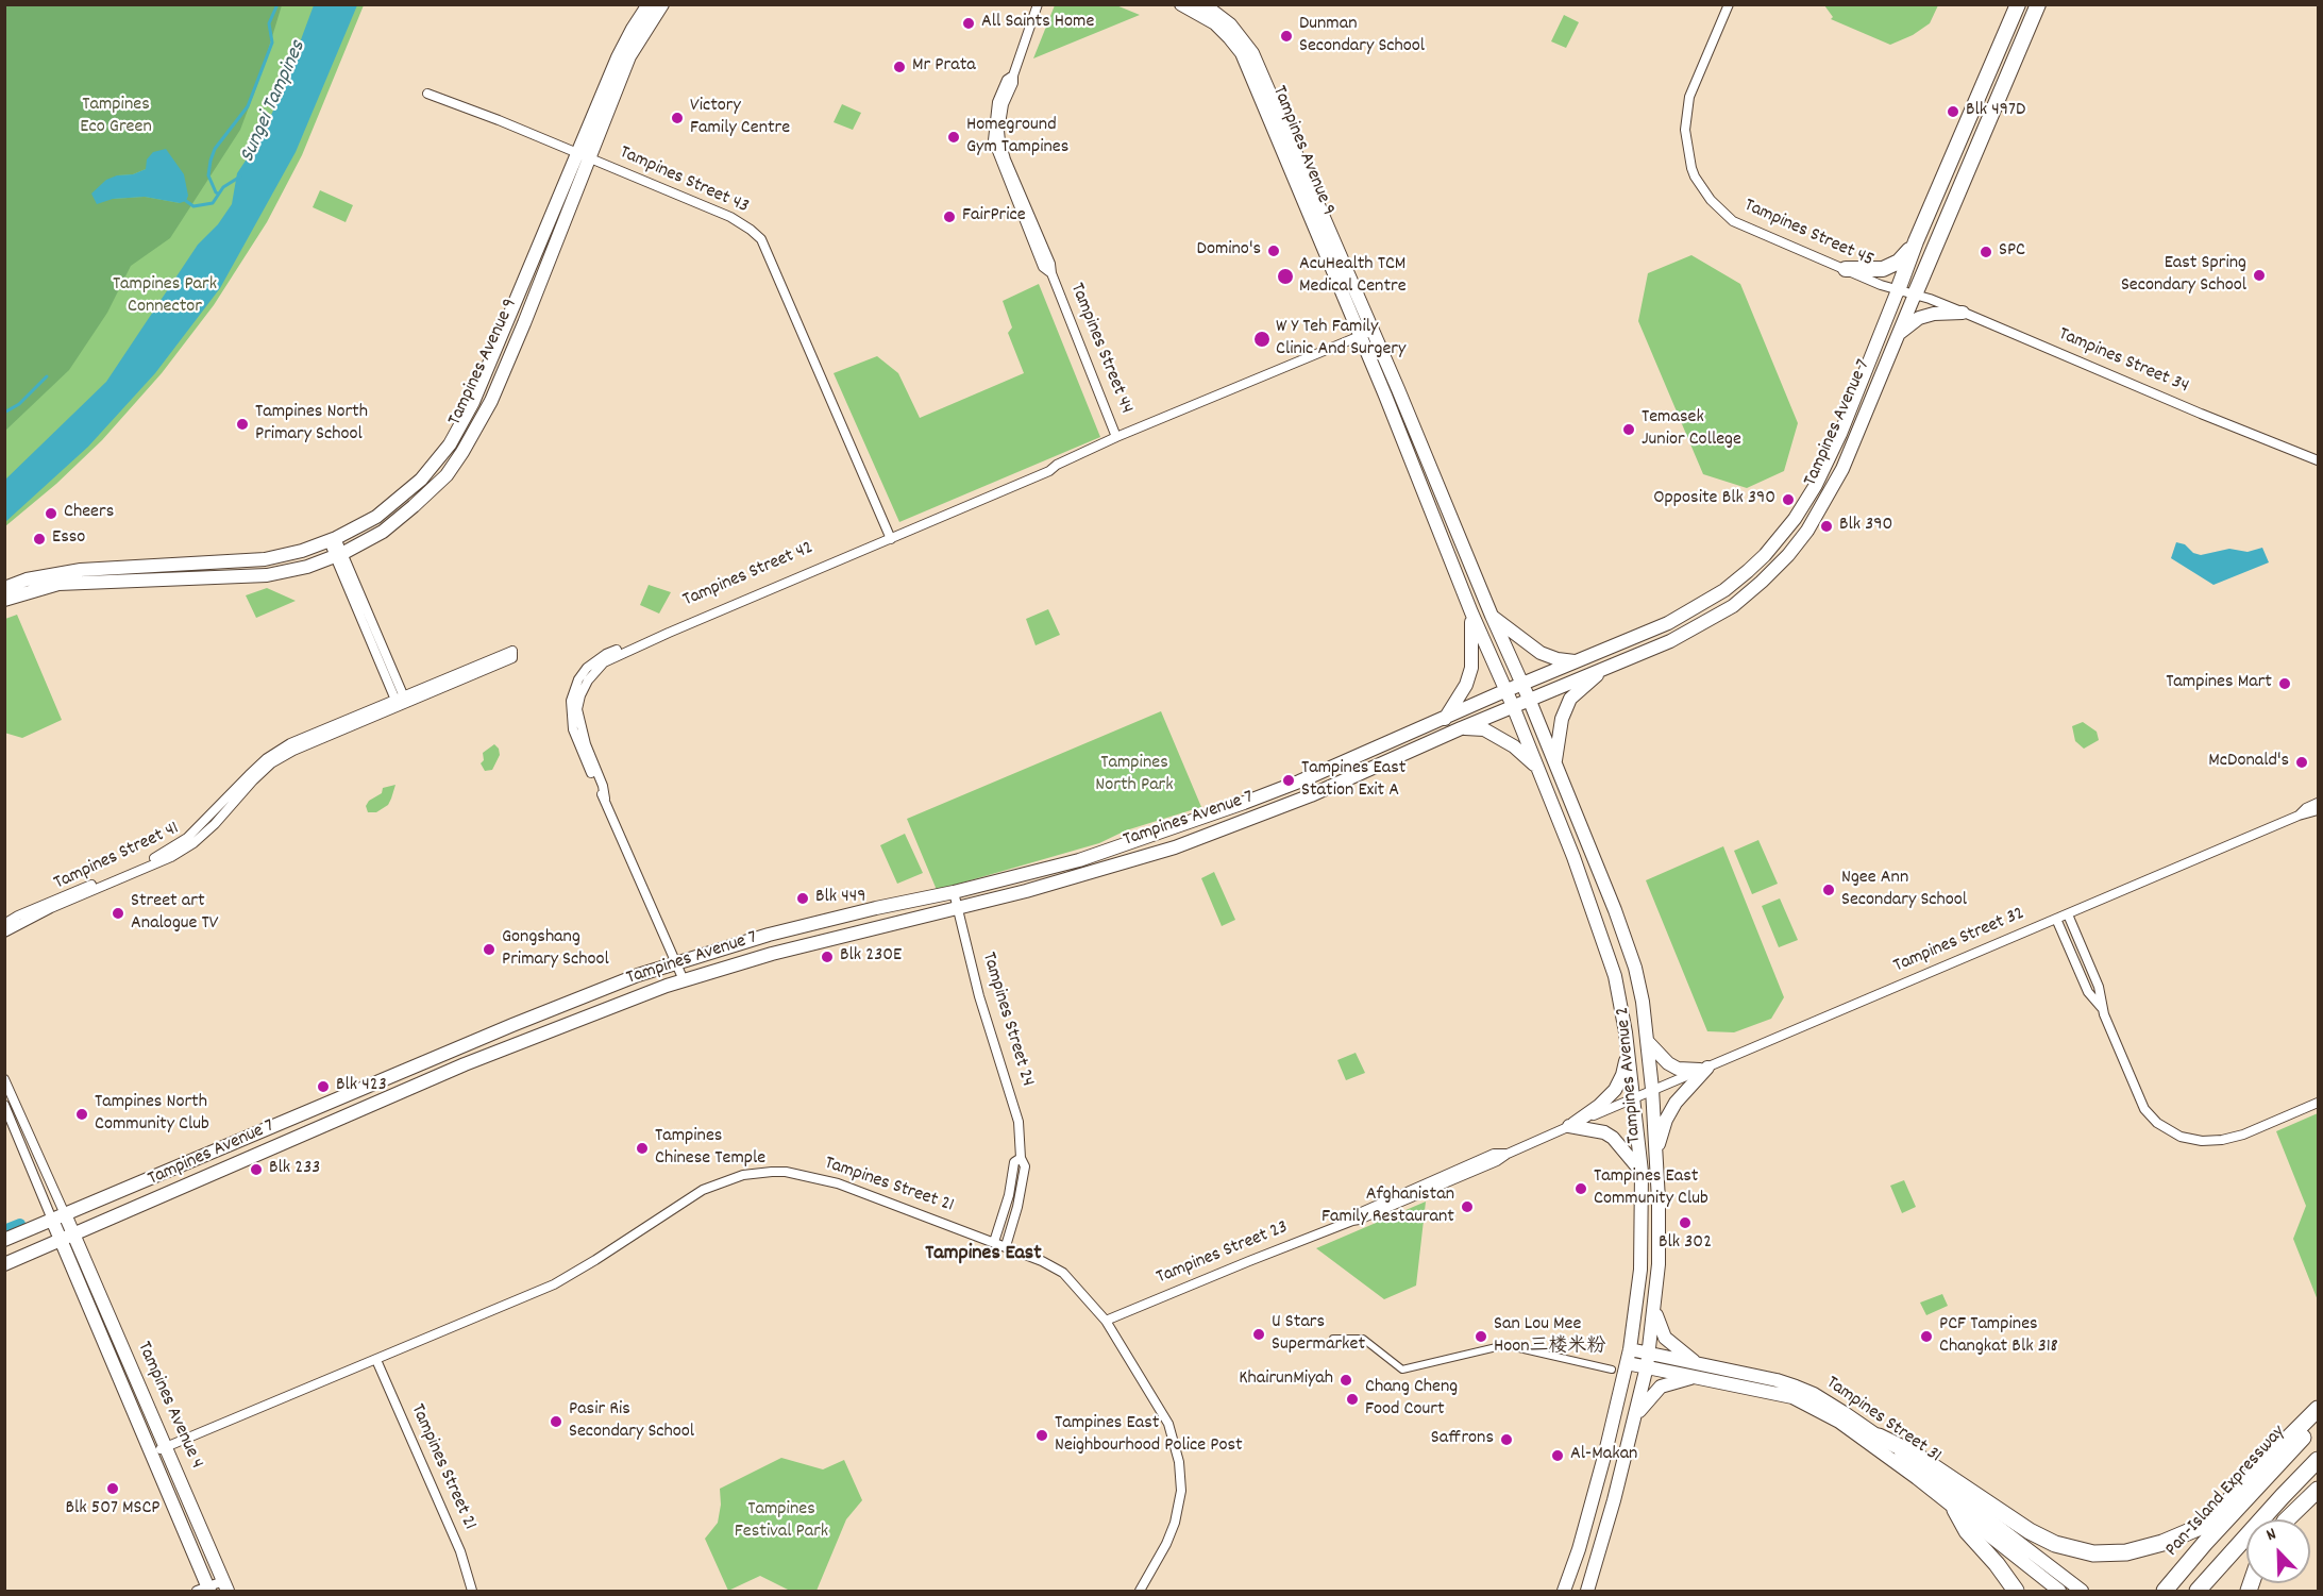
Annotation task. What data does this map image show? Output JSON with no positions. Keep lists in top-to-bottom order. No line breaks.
{"streets":{"highway":["Pan-Island Expressway"],"main road":["Tampines Avenue 9","Tampines Avenue 7","Tampines Avenue 2","Tampines Avenue 4","Tampines Street 31"],"street":["Tampines Street 43","Tampines Street 45","Tampines Street 44","Tampines Street 34","Tampines Street 42","Tampines Street 41","Tampines Street 32","Tampines Street 24","Tampines Street 21","Tampines Street 23"]},"crossings":[["Tampines Avenue 9","Tampines Street 43"],["Tampines Avenue 9","Tampines Avenue 7"],["Tampines Avenue 9","Tampines Street 42"],["Tampines Avenue 9","Tampines Avenue 2"],["Tampines Street 43","Tampines Street 42"],["Tampines Street 45","Tampines Street 34"],["Tampines Street 45","Tampines Avenue 7"],["Tampines Street 44","Tampines Street 42"],["Tampines Street 34","Tampines Avenue 7"],["Tampines Avenue 7","Tampines Street 42"],["Tampines Avenue 7","Tampines Street 24"],["Tampines Avenue 7","Tampines Avenue 2"],["Tampines Avenue 7","Tampines Avenue 4"],["Tampines Street 32","Tampines Avenue 2"],["Tampines Street 32","Tampines Street 23"],["Tampines Street 24","Tampines Street 21"],["Tampines Avenue 2","Tampines Street 23"],["Tampines Avenue 2","Tampines Street 31"],["Tampines Street 21","Tampines Street 23"],["Tampines Street 21","Tampines Avenue 4"]],"districts":["Tampines East"],"water":["Sungei Tampines"],"parks":["Tampines Eco Green","Tampines Park Connector","Tampines North Park","Tampines Festival Park"],"places":["All Saints Home","Dunman Secondary School","Mr Prata","Blk 497D","Victory Family Centre","Homeground Gym Tampines","FairPrice","Domino's","SPC","East Spring Secondary School","AcuHealth TCM Medical Centre","W Y Teh Family Clinic And Surgery","Tampines North Primary School","Temasek Junior College","Opposite Blk 390","Cheers","Blk 390","Esso","Tampines Mart","McDonald's","Tampines East Station Exit A","Ngee Ann Secondary School","Blk 449","Street art Analogue TV","Gongshang Primary School","Blk 230E","Blk 423","Tampines North Community Club","Tampines Chinese Temple","Blk 233","Tampines East Community Club","Afghanistan Family Restaurant","Blk 302","U Stars Supermarket","San Lou Mee Hoon三楼米粉","PCF Tampines Changkat Blk 318","KhairunMiyah","Chang Cheng Food Court","Pasir Ris Secondary School","Tampines East Neighbourhood Police Post","Saffrons","Al-Makan","Blk 507 MSCP"],"north":"top left"}
